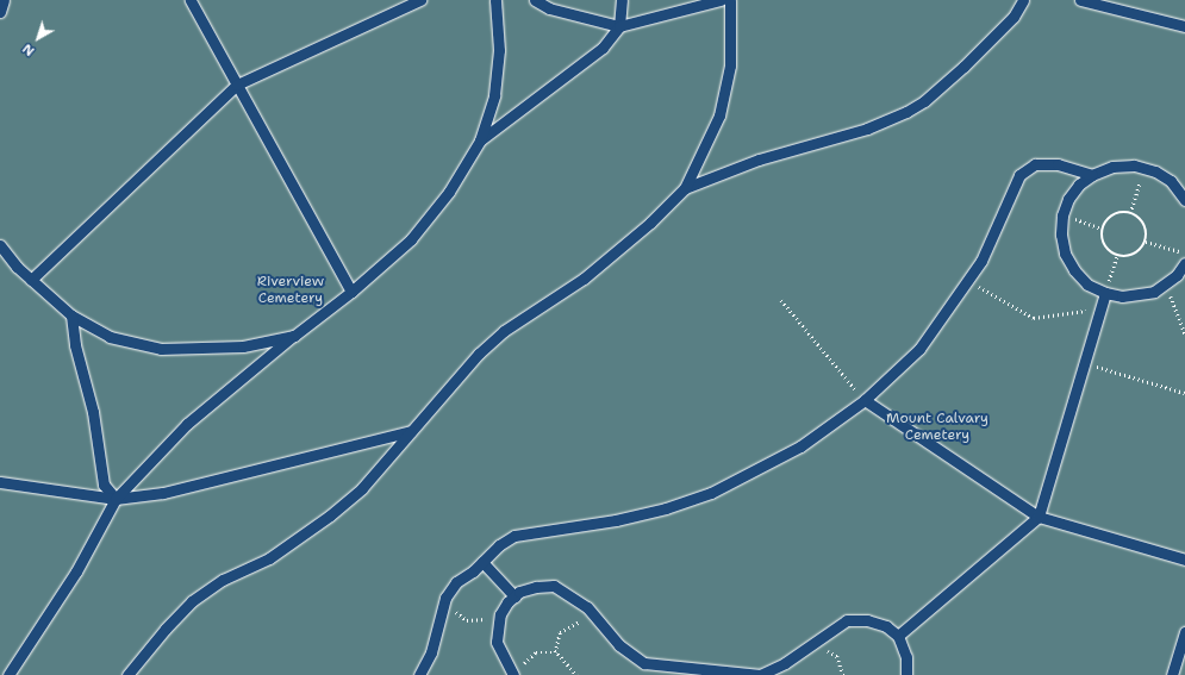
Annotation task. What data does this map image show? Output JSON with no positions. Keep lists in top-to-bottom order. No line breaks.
{"parks":["Riverview Cemetery","Mount Calvary Cemetery"],"north":"bottom left"}
